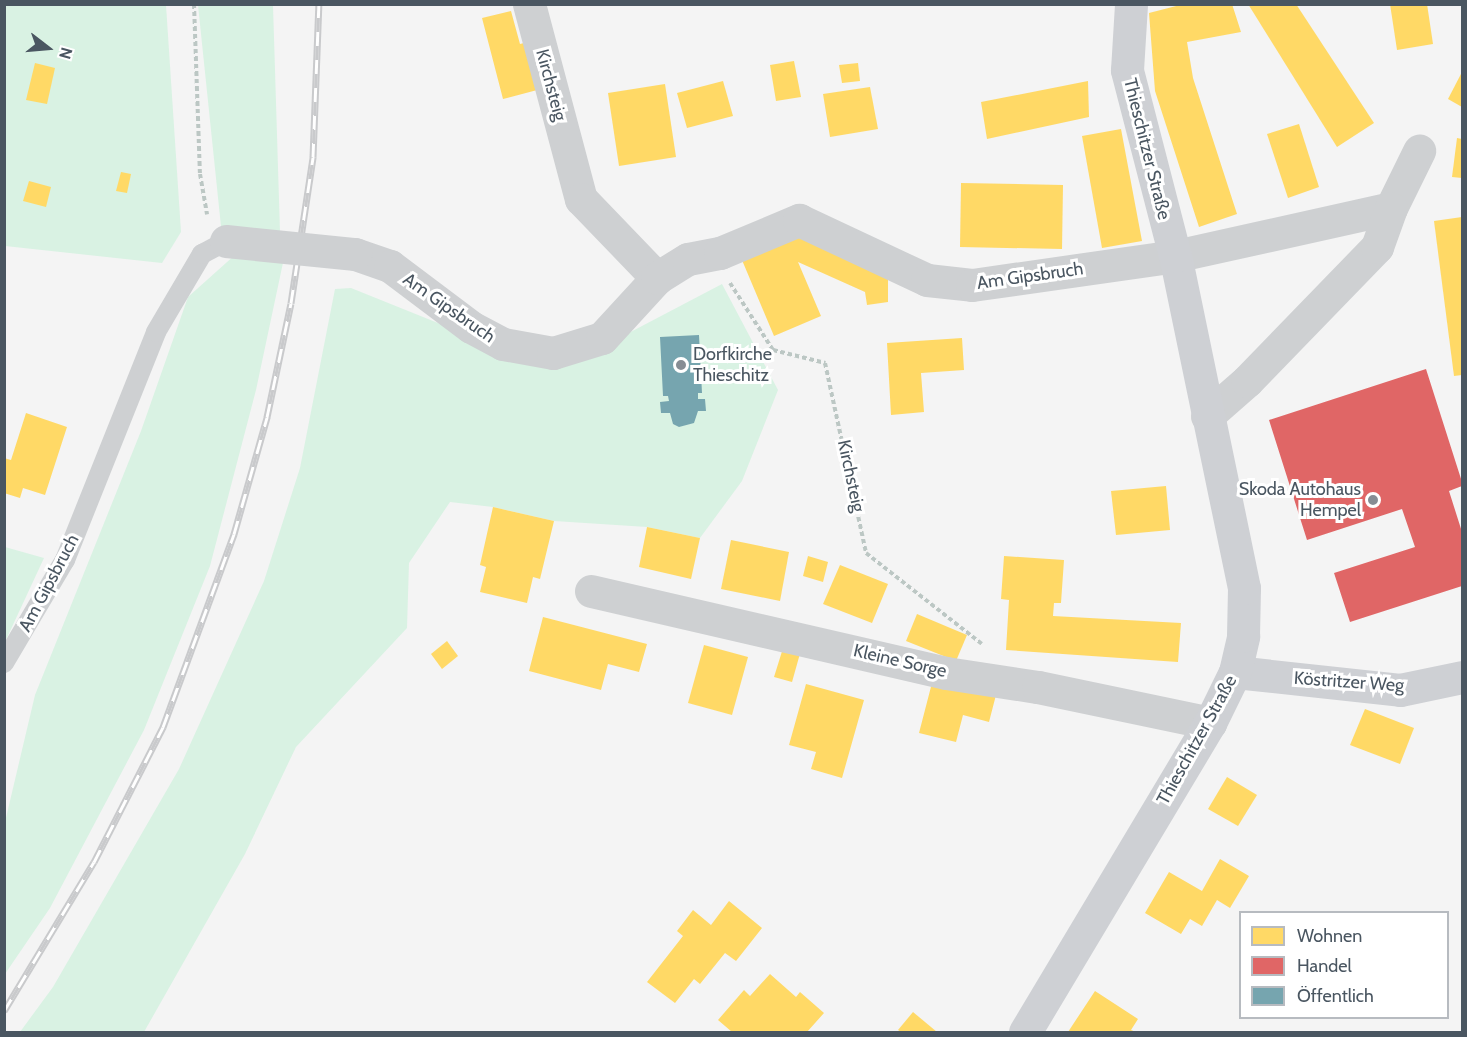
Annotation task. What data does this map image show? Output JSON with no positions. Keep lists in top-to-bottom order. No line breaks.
{"streets":{"main road":["Thieschitzer Straße","Köstritzer Weg"],"street":["Kirchsteig","Am Gipsbruch","Kleine Sorge"]},"crossings":[["Kirchsteig","Am Gipsbruch"],["Thieschitzer Straße","Am Gipsbruch"],["Thieschitzer Straße","Kleine Sorge"],["Thieschitzer Straße","Köstritzer Weg"]],"places":["Dorfkirche Thieschitz","Skoda Autohaus Hempel"],"legend":["Wohnen","Handel","Öffentlich"],"north":"right"}
